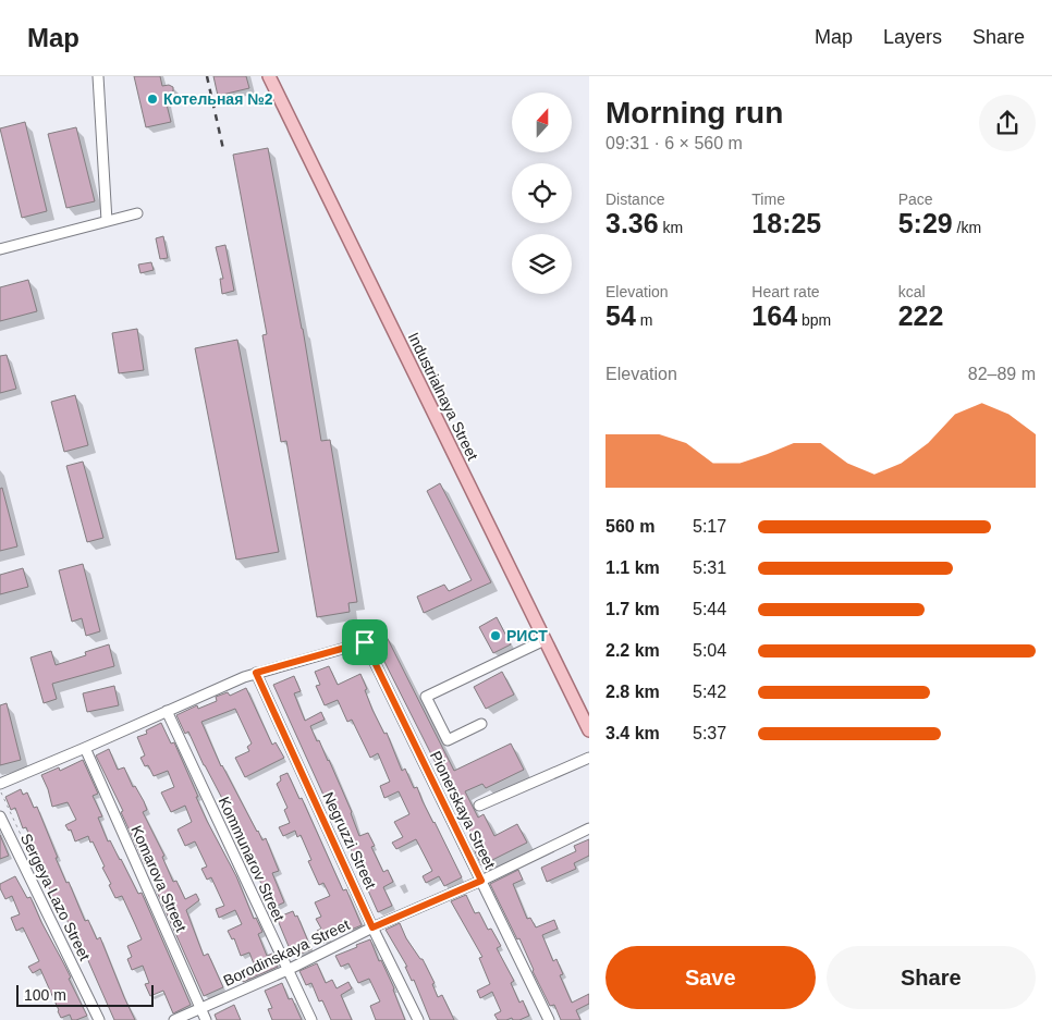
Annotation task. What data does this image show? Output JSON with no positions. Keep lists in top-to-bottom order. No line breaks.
{"streets":{"main road":["Industrialnaya Street"],"street":["Pionerskaya Street","Negruzzi Street","Kommunarov Street","Komarova Street","Sergeya Lazo Street","Borodinskaya Street"]},"crossings":[["Pionerskaya Street","Negruzzi Street"],["Pionerskaya Street","Borodinskaya Street"],["Negruzzi Street","Borodinskaya Street"],["Kommunarov Street","Borodinskaya Street"],["Komarova Street","Borodinskaya Street"]],"places":["Котельная №2","РИСТ"],"scale_bar":"100 m","north":"top","page":{"header":"Map","nav":["Map","Layers","Share"],"heading":["Morning run","09:31 · 6 × 560 m"],"stats":[["Distance","3.36 km"],["Time","18:25"],["Pace","5:29 /km"],["Elevation","54 m"],["Heart rate","164 bpm"],["kcal","222"]],"chart":["Elevation","82–89 m"],"list":[{"name":"560 m","note":"5:17"},{"name":"1.1 km","note":"5:31"},{"name":"1.7 km","note":"5:44"},{"name":"2.2 km","note":"5:04"},{"name":"2.8 km","note":"5:42"},{"name":"3.4 km","note":"5:37"}],"buttons":["Save","Share"],"scale":"100 m"}}
